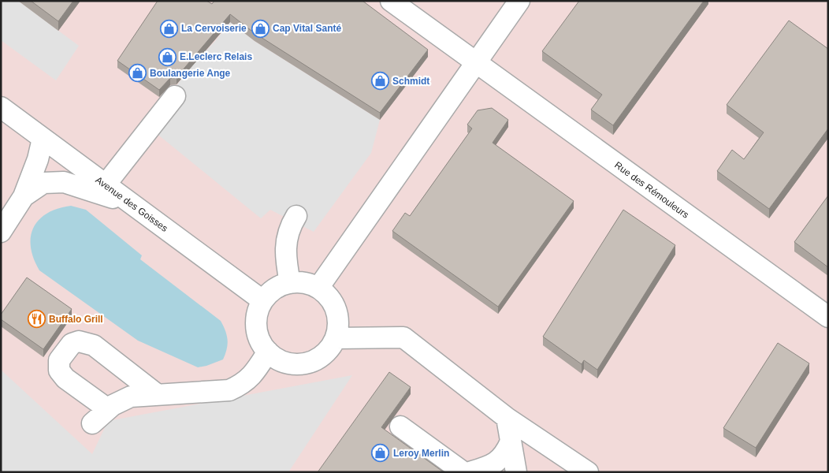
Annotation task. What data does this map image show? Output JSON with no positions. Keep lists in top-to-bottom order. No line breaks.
{"streets":{"street":["Rue des Rémouleurs","Avenue des Goisses"]},"places":{"shop":["La Cervoiserie","Cap Vital Santé","E.Leclerc Relais","Boulangerie Ange","Schmidt","Leroy Merlin"],"restaurant":["Buffalo Grill"]}}
